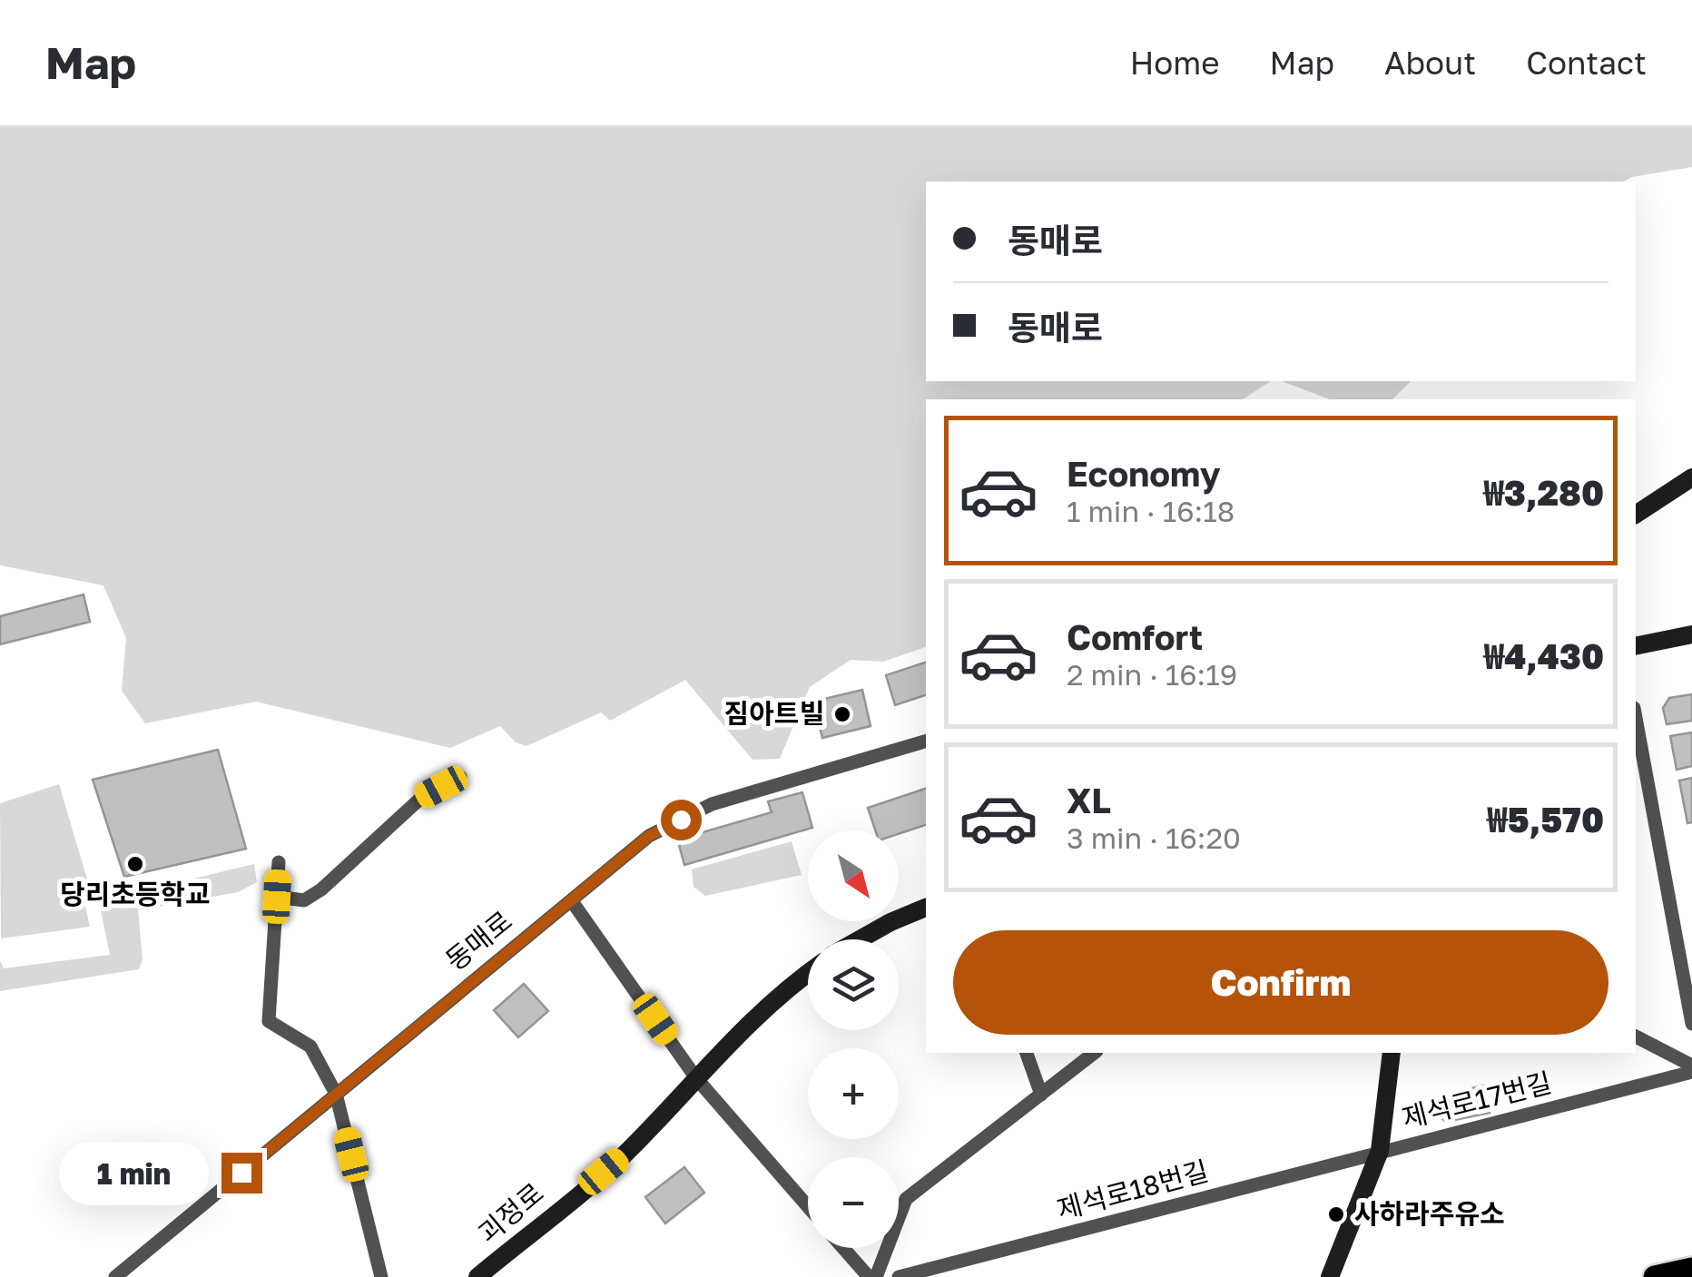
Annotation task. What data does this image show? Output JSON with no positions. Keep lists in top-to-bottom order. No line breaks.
{"streets":{"main road":["괴정로"],"street":["동매로","제석로17번길","제석로18번길"]},"crossings":[["제석로17번길","제석로18번길"]],"places":["짐아트빌","당리초등학교","사하라주유소"],"north":"bottom right","page":{"header":"Map","nav":["Home","Map","About","Contact"],"banner":["동매로","동매로"],"list":[{"name":"Economy","note":"1 min · 16:18","value":"₩3,280"},{"name":"Comfort","note":"2 min · 16:19","value":"₩4,430"},{"name":"XL","note":"3 min · 16:20","value":"₩5,570"}],"map_buttons":["+","−"],"buttons":"Confirm","bubble":"1 min"}}
